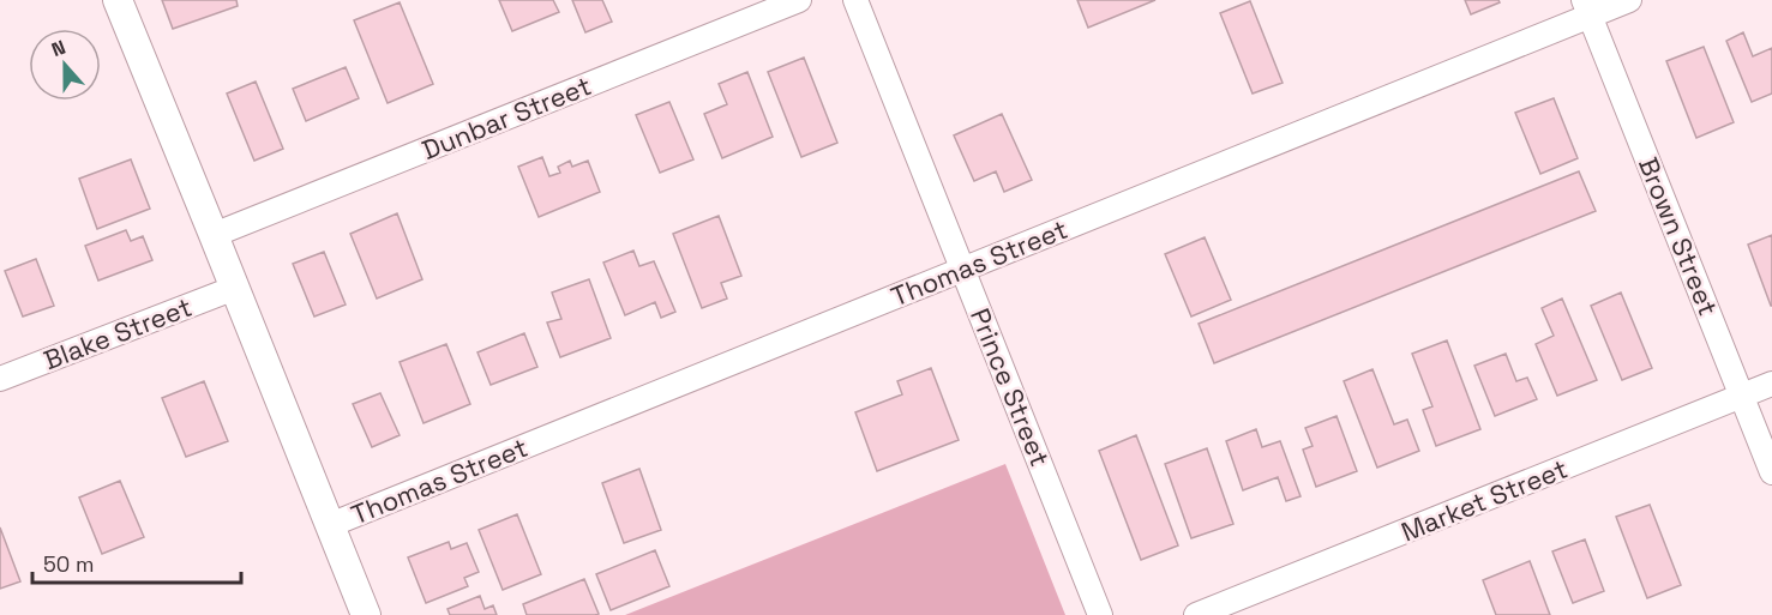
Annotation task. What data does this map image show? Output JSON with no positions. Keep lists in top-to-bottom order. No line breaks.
{"streets":{"street":["Dunbar Street","Brown Street","Thomas Street","Blake Street","Prince Street","Market Street"]},"crossings":[["Brown Street","Thomas Street"],["Brown Street","Market Street"],["Thomas Street","Prince Street"]],"scale_bar":"50 m","north":"top"}
